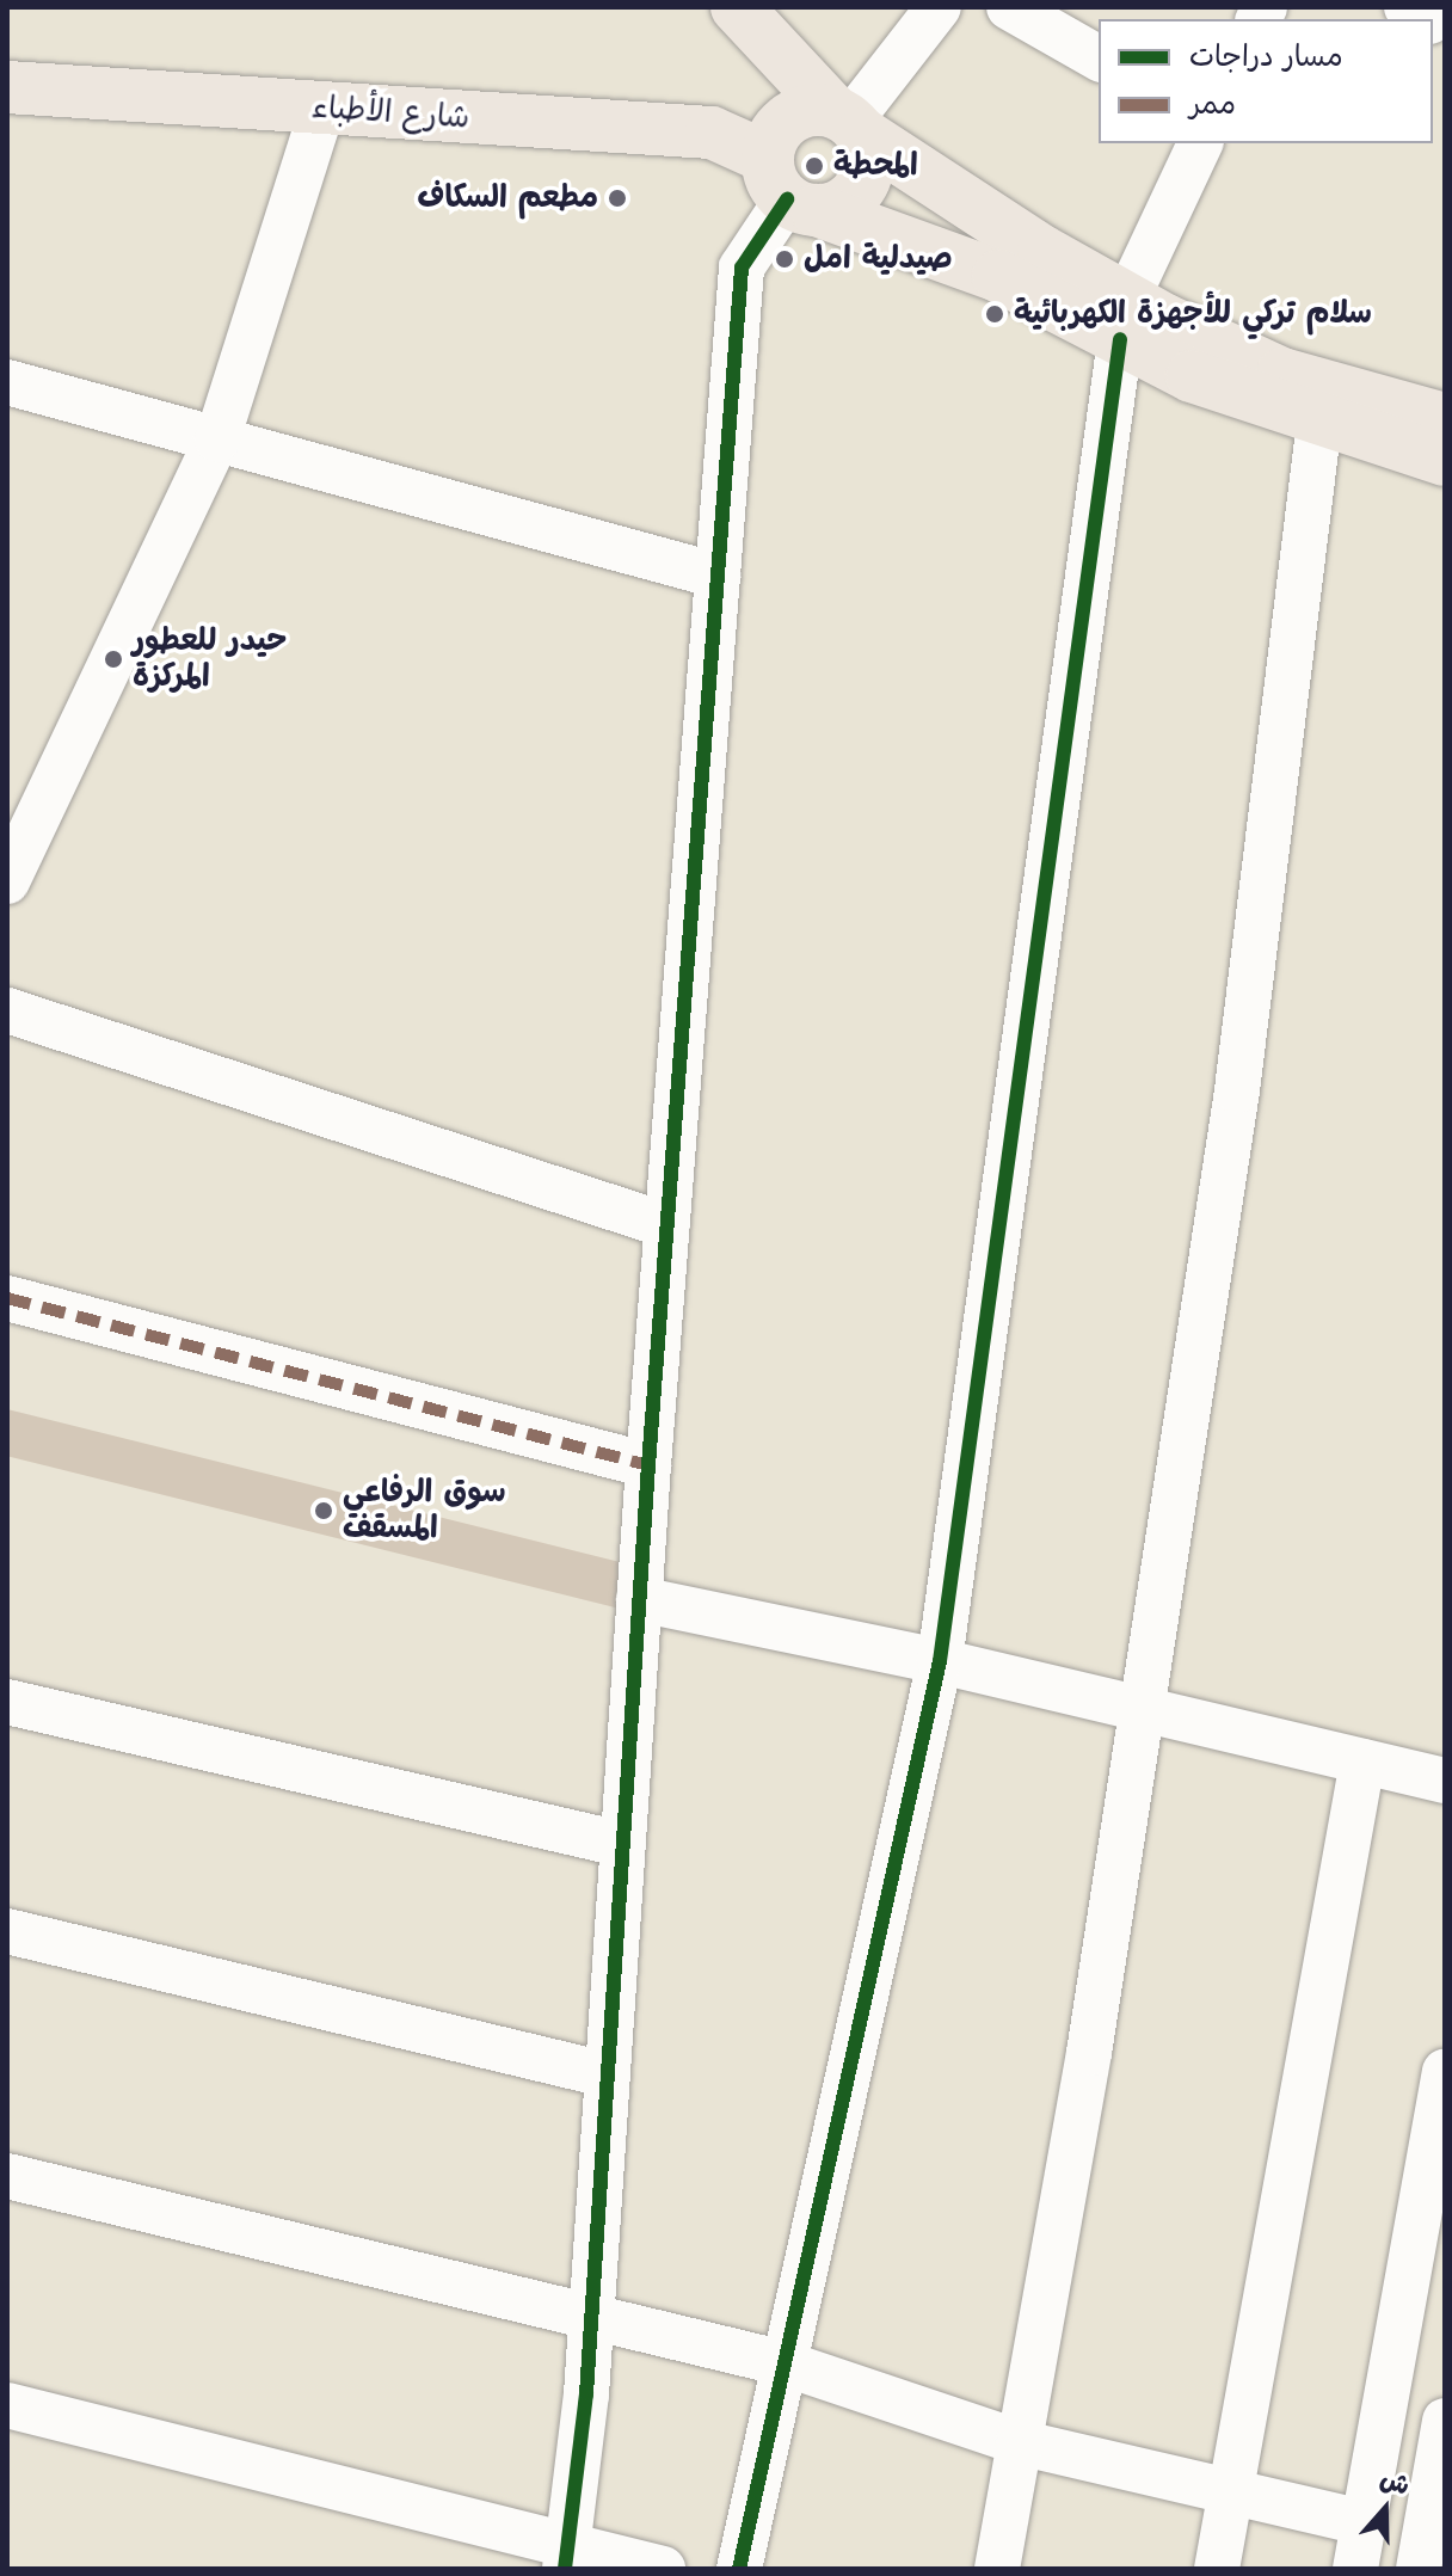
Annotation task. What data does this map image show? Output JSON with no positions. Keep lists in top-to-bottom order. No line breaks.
{"streets":{"main road":["شارع الأطباء"]},"places":["المحطة","مطعم السكاف","صيدلية امل","سلام تركي للأجهزة الكهربائية","حيدر للعطور المركزة","سوق الرفاعي المسقف"],"legend":["مسار دراجات","ممر"],"north":"top"}
